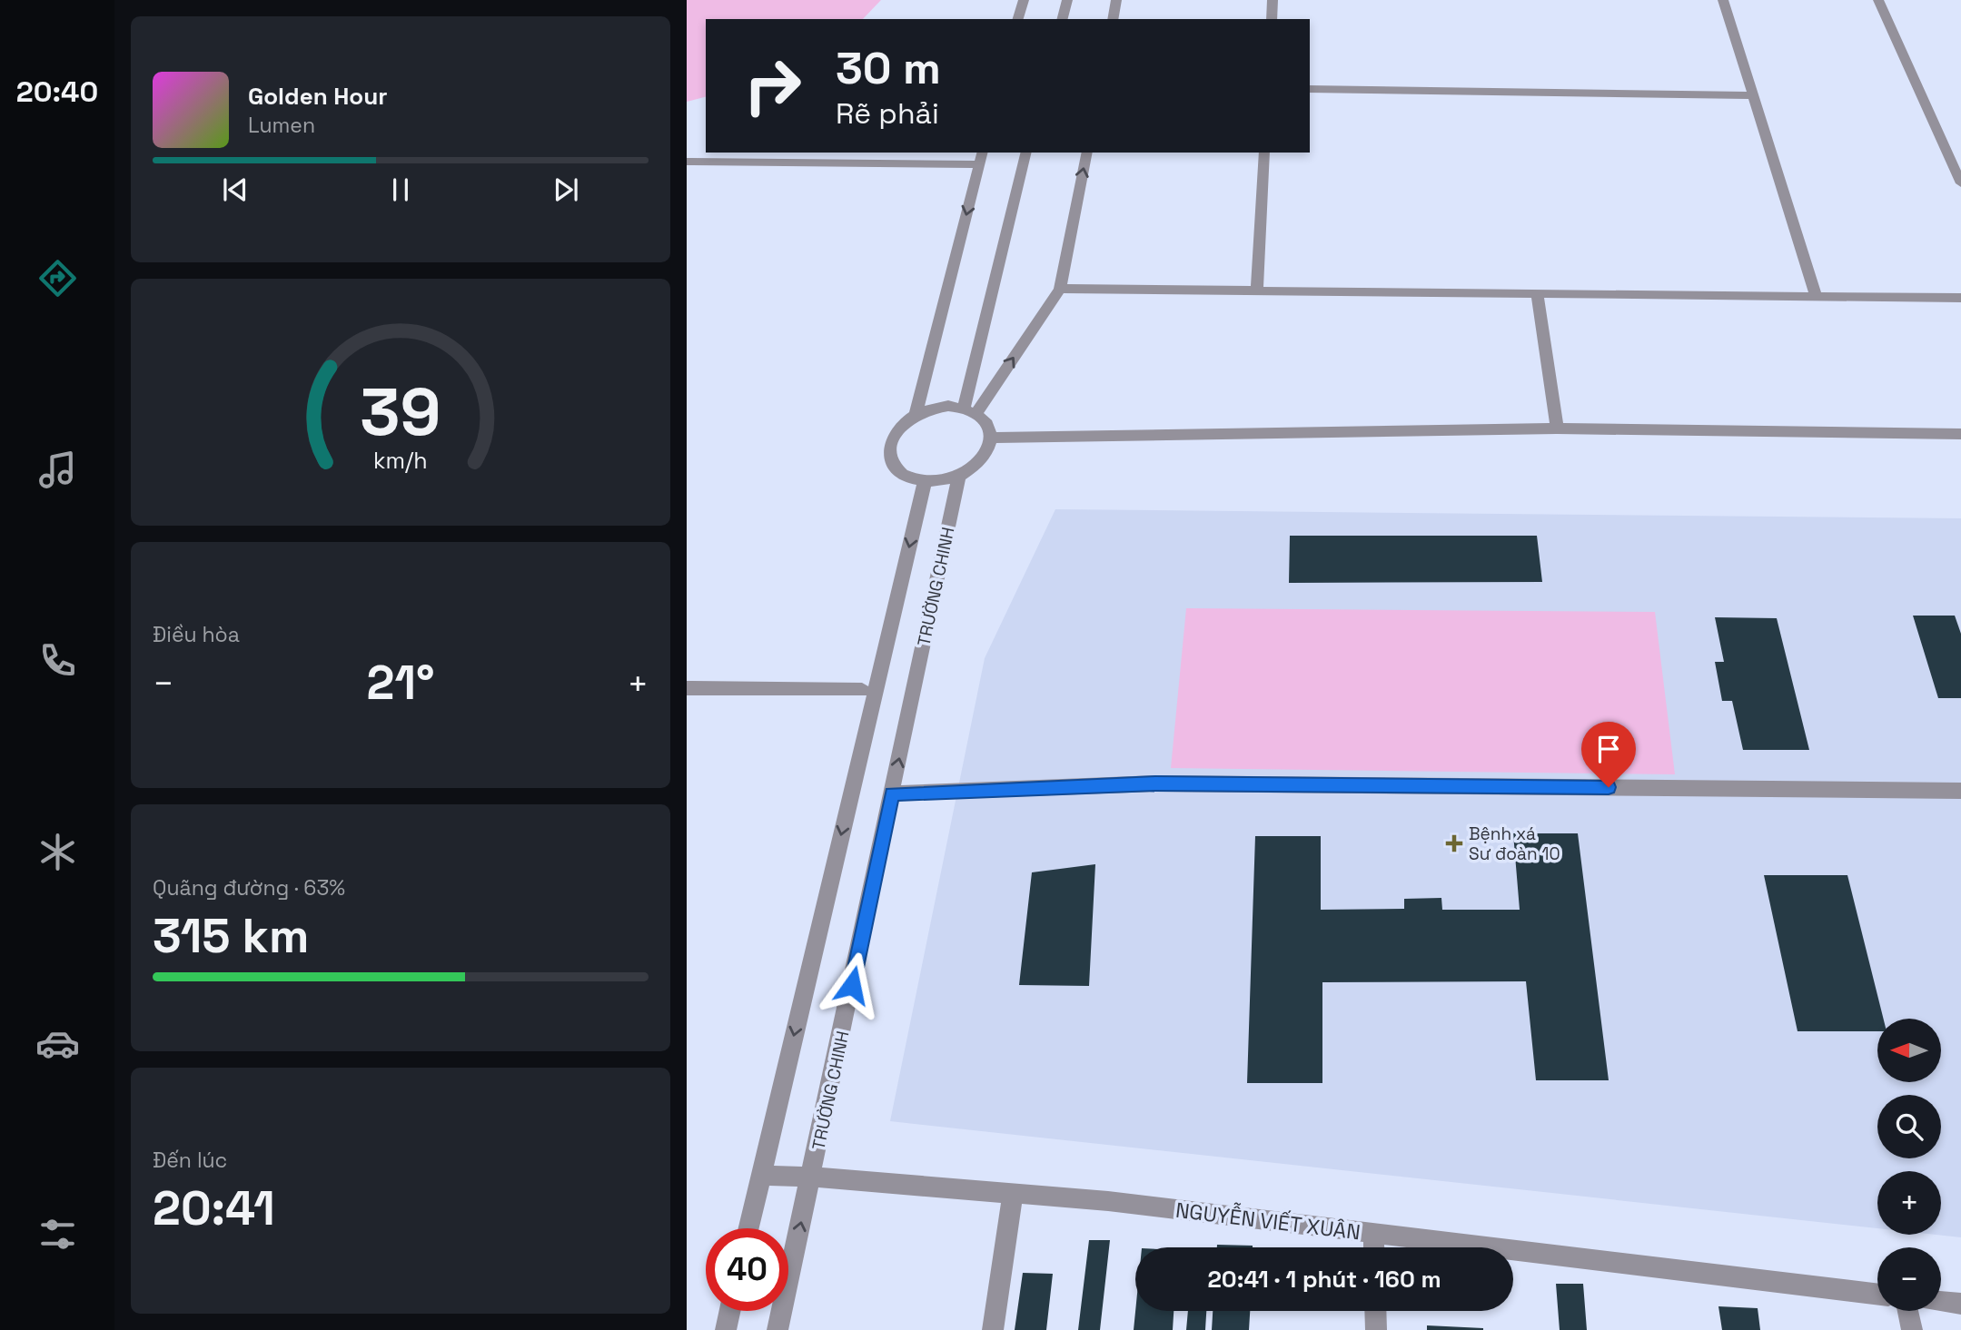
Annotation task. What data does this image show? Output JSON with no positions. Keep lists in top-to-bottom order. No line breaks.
{"streets":{"street":["TRƯỜNG CHINH","NGUYỄN VIẾT XUÂN"]},"crossings":[["TRƯỜNG CHINH","NGUYỄN VIẾT XUÂN"]],"places":{"health":["Bệnh xá Sư đoàn 10"]},"north":"left","page":{"tabs":"20:40","turn":["30 m","Rẽ phải"],"song":["Golden Hour","Lumen"],"tile":["Điều hòa",["Quãng đường · 63%","315 km"],["Đến lúc","20:41"]],"heat":["−","21°","+"],"map_buttons":["+","−"],"limit":"40","trip":"20:41 · 1 phút · 160 m","gauge":["39","km/h"]}}
